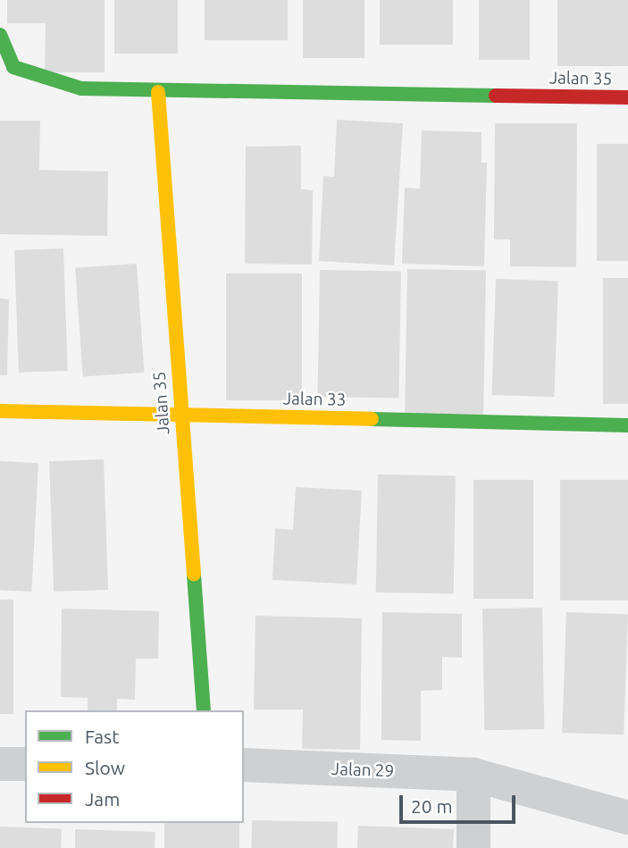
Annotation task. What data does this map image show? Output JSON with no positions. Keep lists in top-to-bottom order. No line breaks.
{"streets":{"street":["Jalan 35","Jalan 33","Jalan 29"]},"crossings":[["Jalan 35","Jalan 33"]],"legend":["Fast","Slow","Jam"],"scale_bar":"20 m"}
